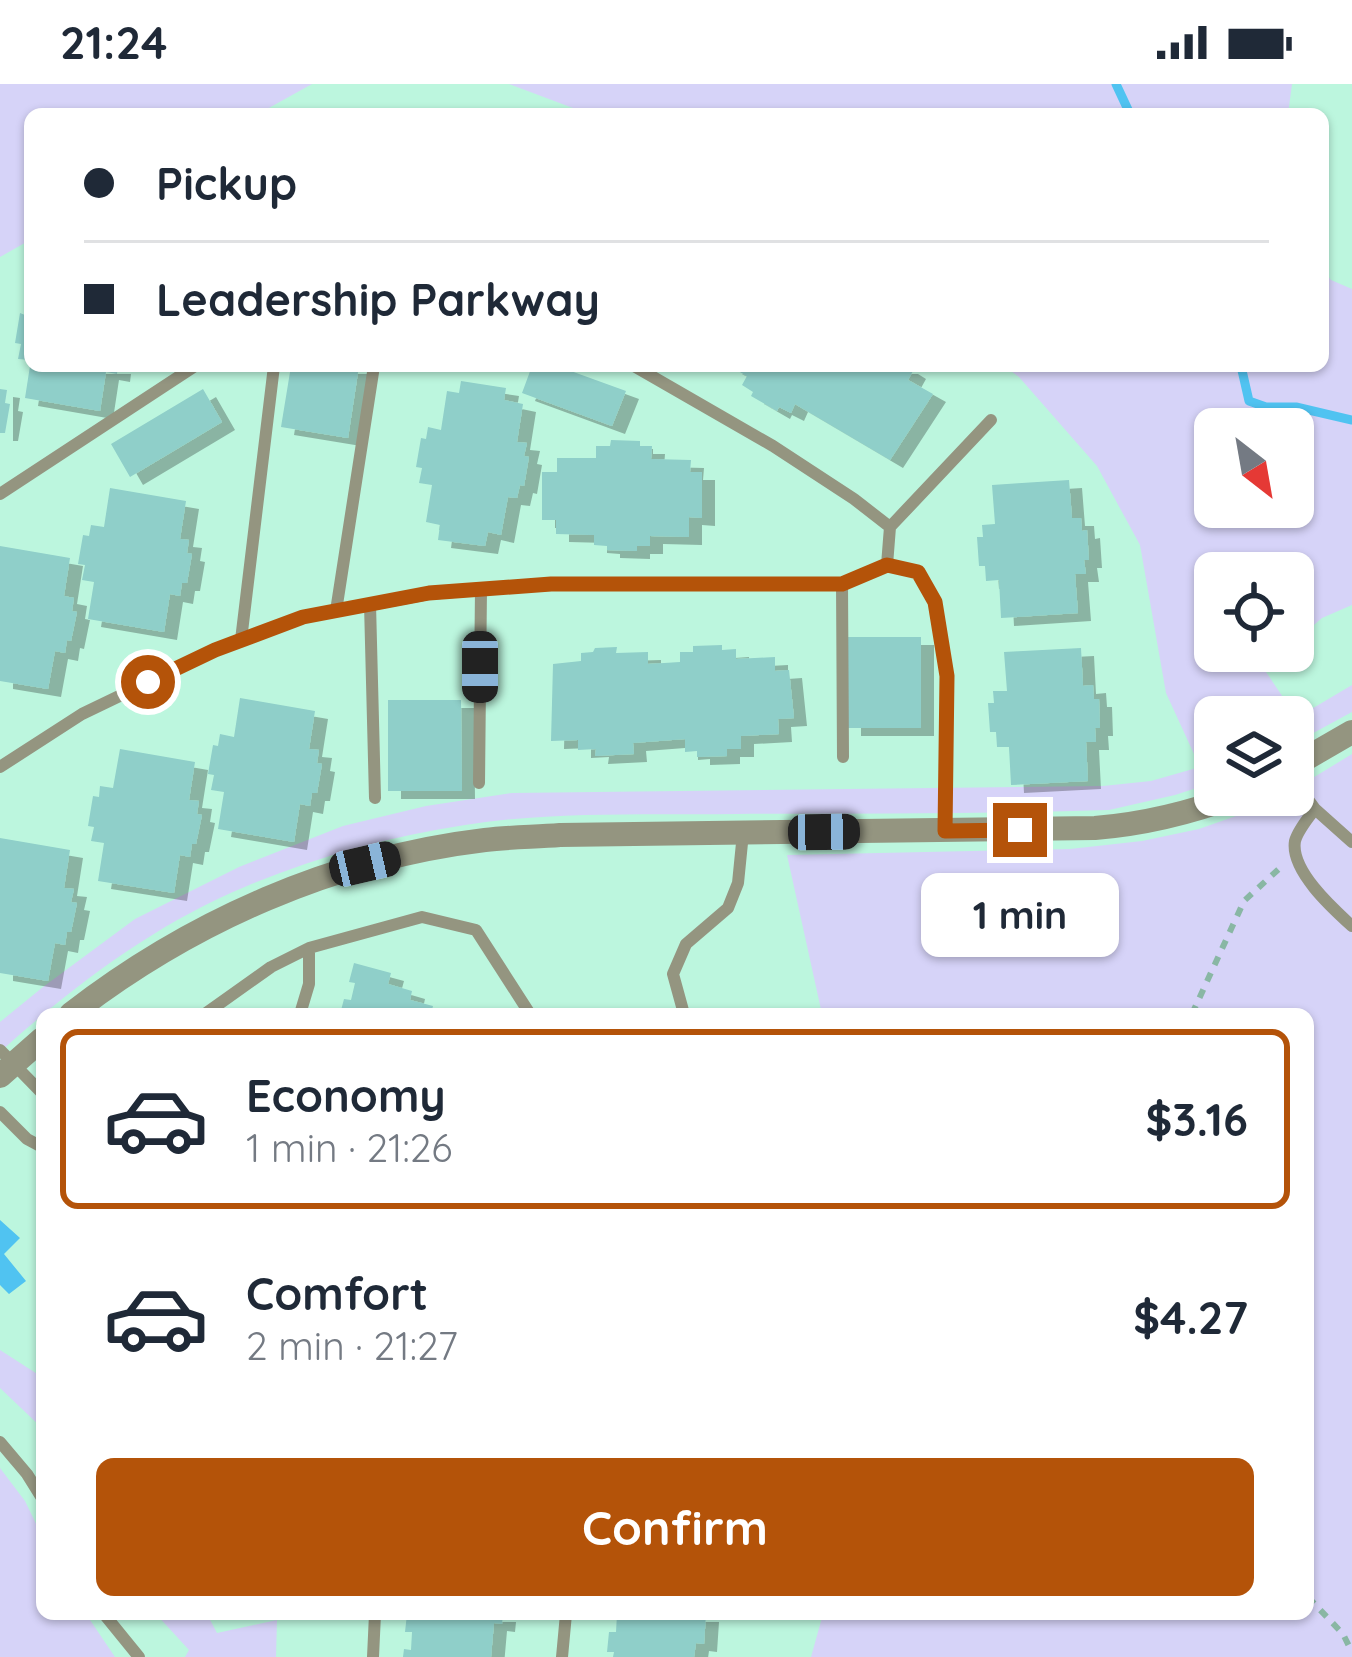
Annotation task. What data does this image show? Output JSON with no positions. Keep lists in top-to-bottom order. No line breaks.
{"north":"bottom right","page":{"status":"21:24","banner":["Pickup","Leadership Parkway"],"bubble":"1 min","list":[{"name":"Economy","note":"1 min · 21:26","value":"$3.16"},{"name":"Comfort","note":"2 min · 21:27","value":"$4.27"}],"buttons":"Confirm"}}
